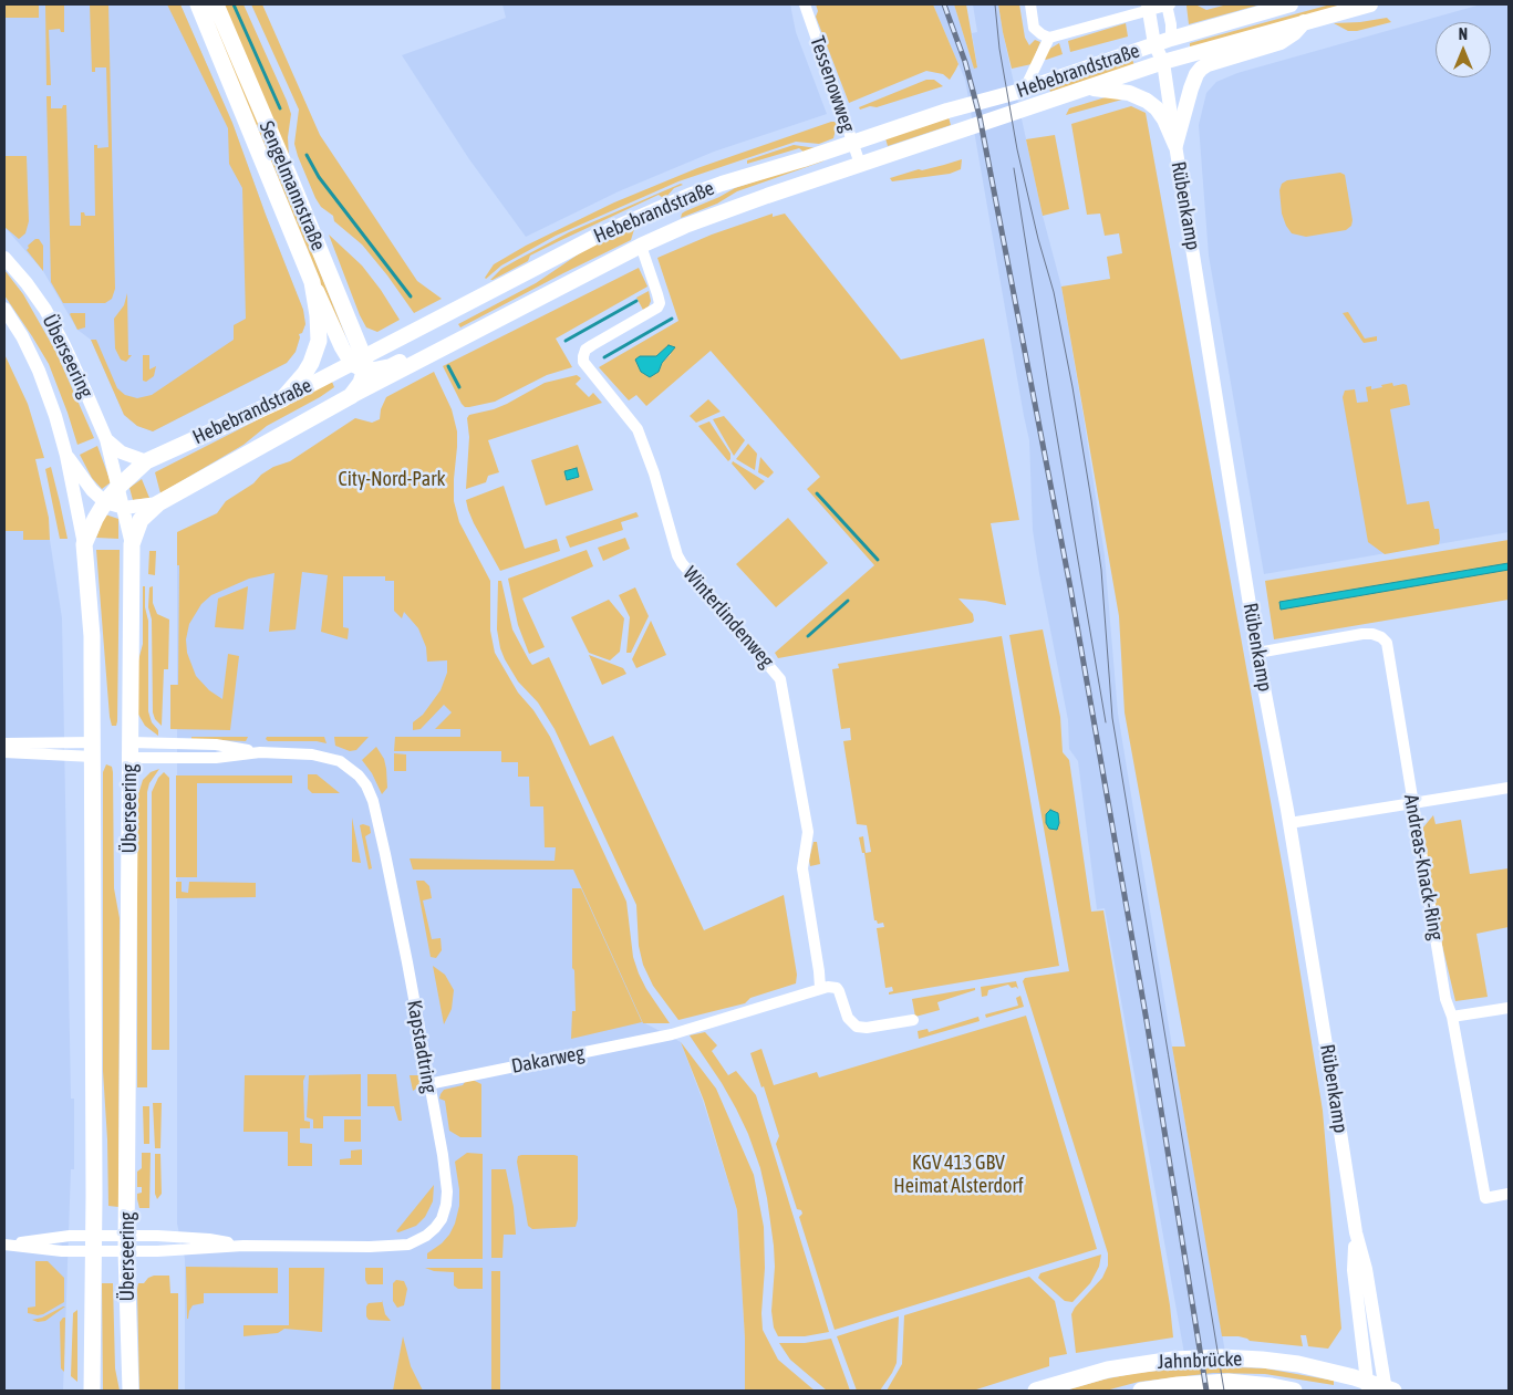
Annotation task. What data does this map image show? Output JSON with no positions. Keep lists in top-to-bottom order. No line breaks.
{"streets":{"main road":["Hebebrandstraße","Sengelmannstraße","Überseering","Jahnbrücke"],"street":["Tessenowweg","Rübenkamp","Winterlindenweg","Andreas-Knack-Ring","Kapstadtring","Dakarweg"]},"crossings":[["Hebebrandstraße","Tessenowweg"],["Hebebrandstraße","Sengelmannstraße"],["Hebebrandstraße","Rübenkamp"],["Hebebrandstraße","Überseering"],["Hebebrandstraße","Winterlindenweg"],["Rübenkamp","Andreas-Knack-Ring"],["Rübenkamp","Jahnbrücke"],["Überseering","Kapstadtring"],["Winterlindenweg","Dakarweg"],["Kapstadtring","Dakarweg"]],"parks":["City-Nord-Park","KGV 413 GBV Heimat Alsterdorf"],"north":"top"}
